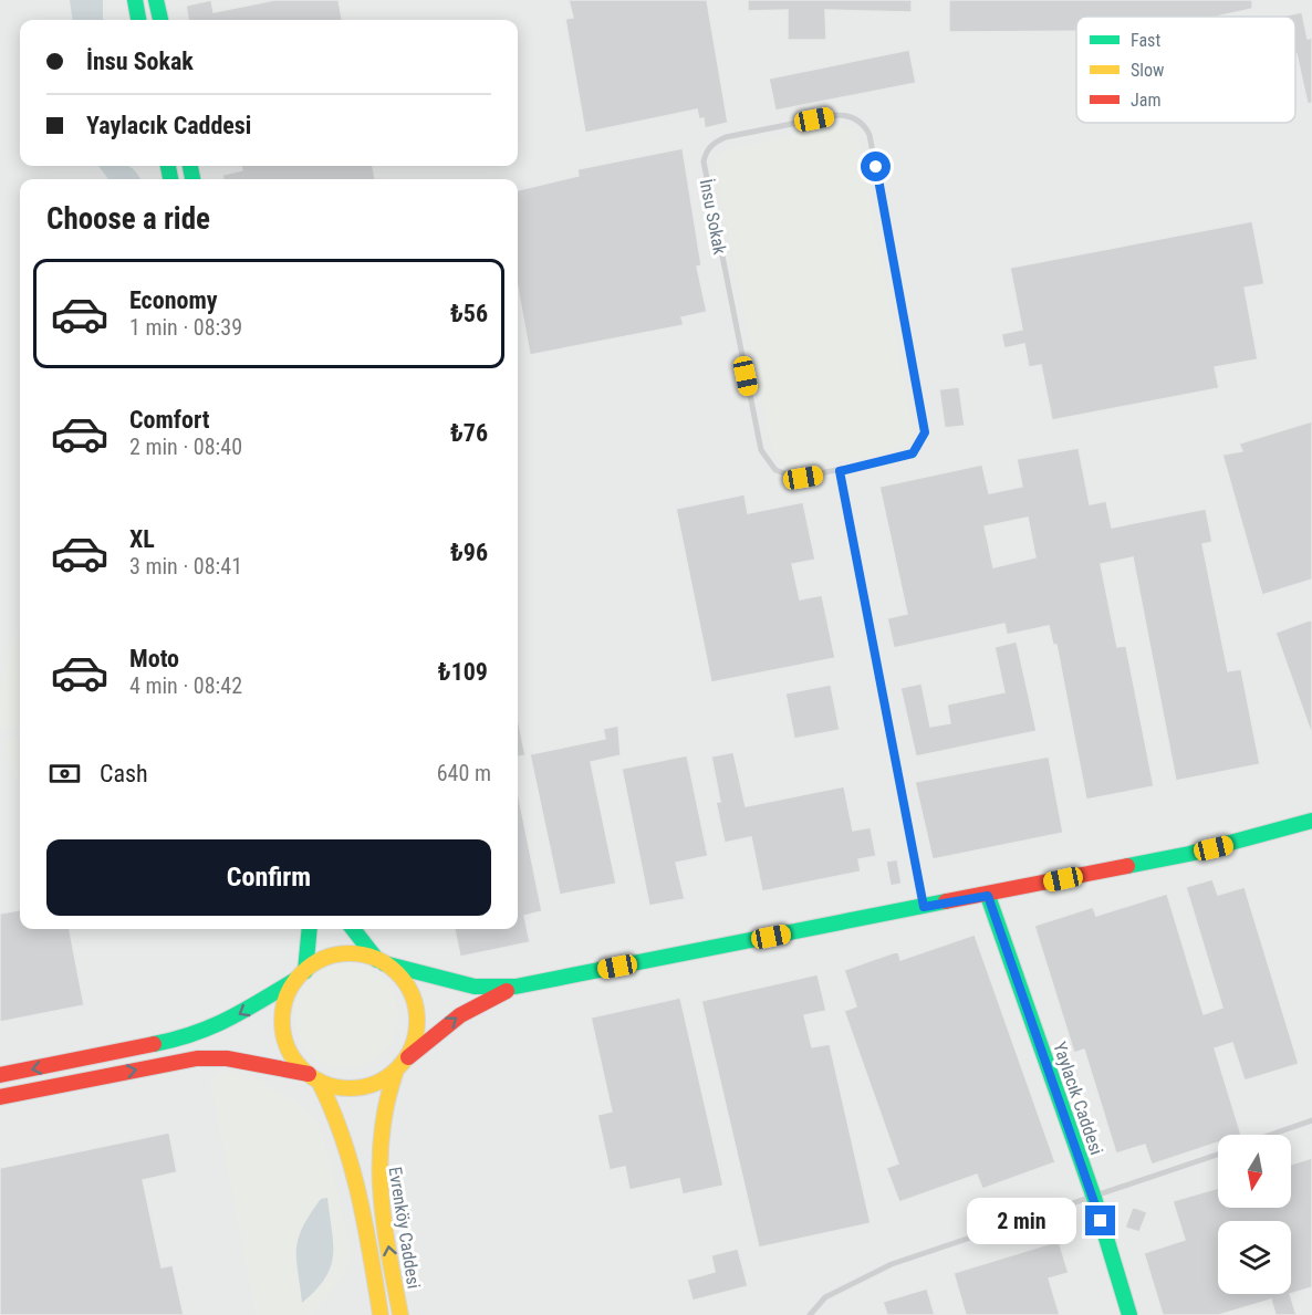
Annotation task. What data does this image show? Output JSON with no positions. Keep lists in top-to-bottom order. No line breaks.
{"streets":{"street":["Yaylacık Caddesi","Evrenköy Caddesi"],"lane":["İnsu Sokak"]},"legend":["Fast","Slow","Jam"],"north":"bottom","page":{"banner":["İnsu Sokak","Yaylacık Caddesi"],"heading":"Choose a ride","list":[{"name":"Economy","note":"1 min · 08:39","value":"₺56"},{"name":"Comfort","note":"2 min · 08:40","value":"₺76"},{"name":"XL","note":"3 min · 08:41","value":"₺96"},{"name":"Moto","note":"4 min · 08:42","value":"₺109"}],"pay":["Cash","640 m"],"buttons":"Confirm","bubble":"2 min"}}
